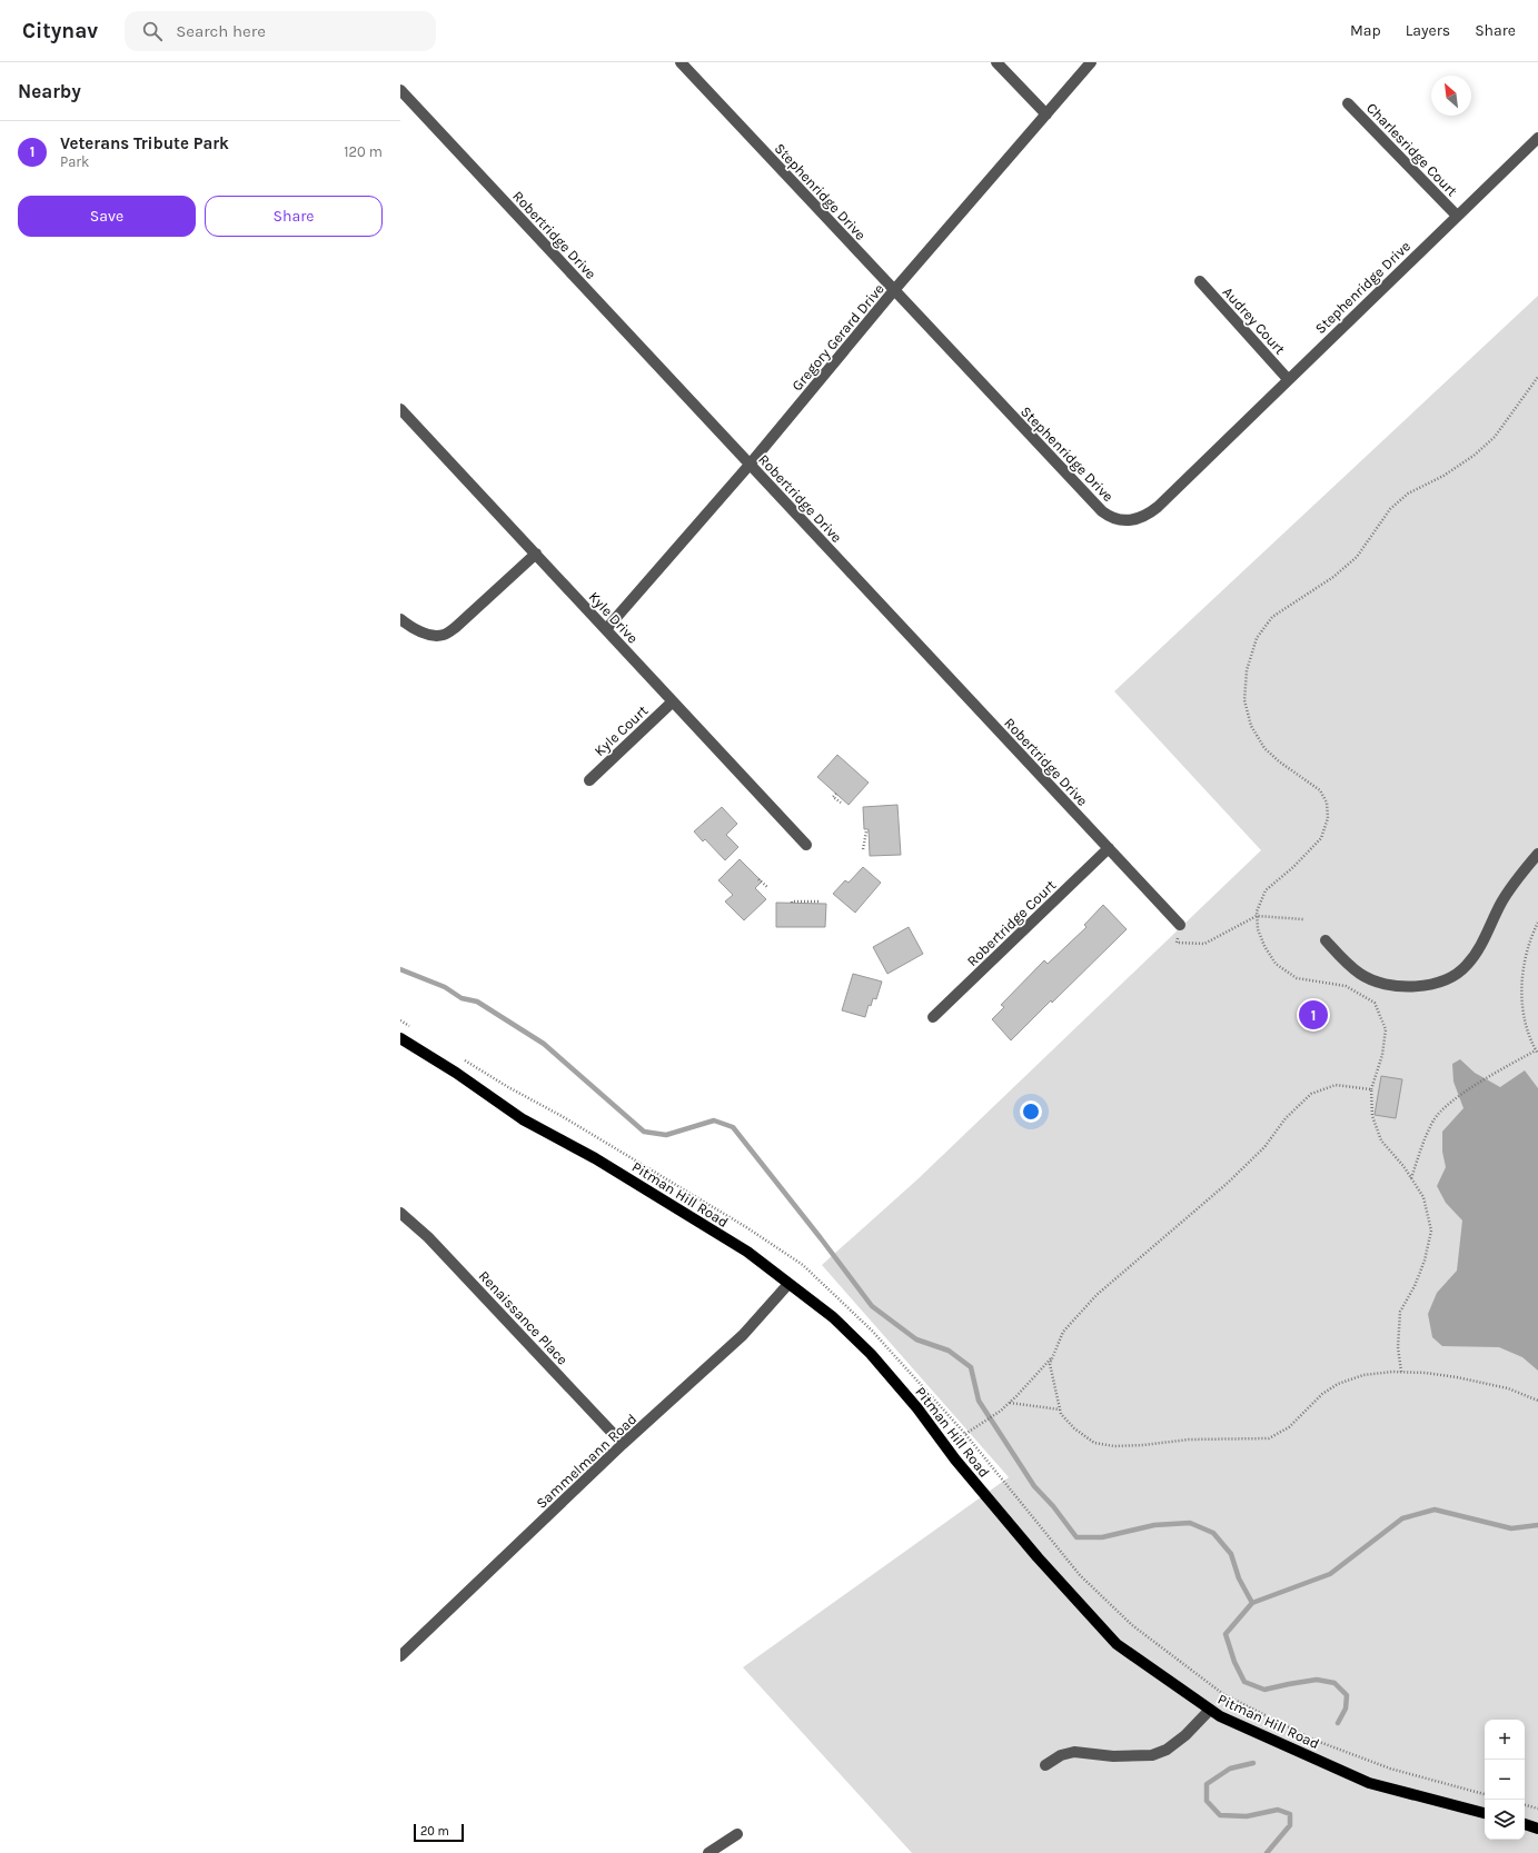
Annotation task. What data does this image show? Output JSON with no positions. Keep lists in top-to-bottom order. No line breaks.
{"streets":{"main road":["Pitman Hill Road"],"street":["Charlesridge Court","Stephenridge Drive","Robertridge Drive","Audrey Court","Gregory Gerard Drive","Kyle Drive","Kyle Court","Robertridge Court","Renaissance Place","Sammelmann Road"]},"crossings":[["Charlesridge Court","Stephenridge Drive"],["Stephenridge Drive","Audrey Court"],["Stephenridge Drive","Gregory Gerard Drive"],["Robertridge Drive","Gregory Gerard Drive"],["Robertridge Drive","Robertridge Court"],["Gregory Gerard Drive","Kyle Drive"],["Kyle Drive","Kyle Court"],["Pitman Hill Road","Sammelmann Road"],["Renaissance Place","Sammelmann Road"]],"scale_bar":"20 m","north":"top left","page":{"header":"Citynav","search":"Search here","nav":["Map","Layers","Share"],"heading":"Nearby","list":[{"mark":"1","name":"Veterans Tribute Park","note":"Park","value":"120 m"}],"buttons":["Save","Share"],"pins":"1","map_buttons":["+","−"],"scale":"20 m"}}
